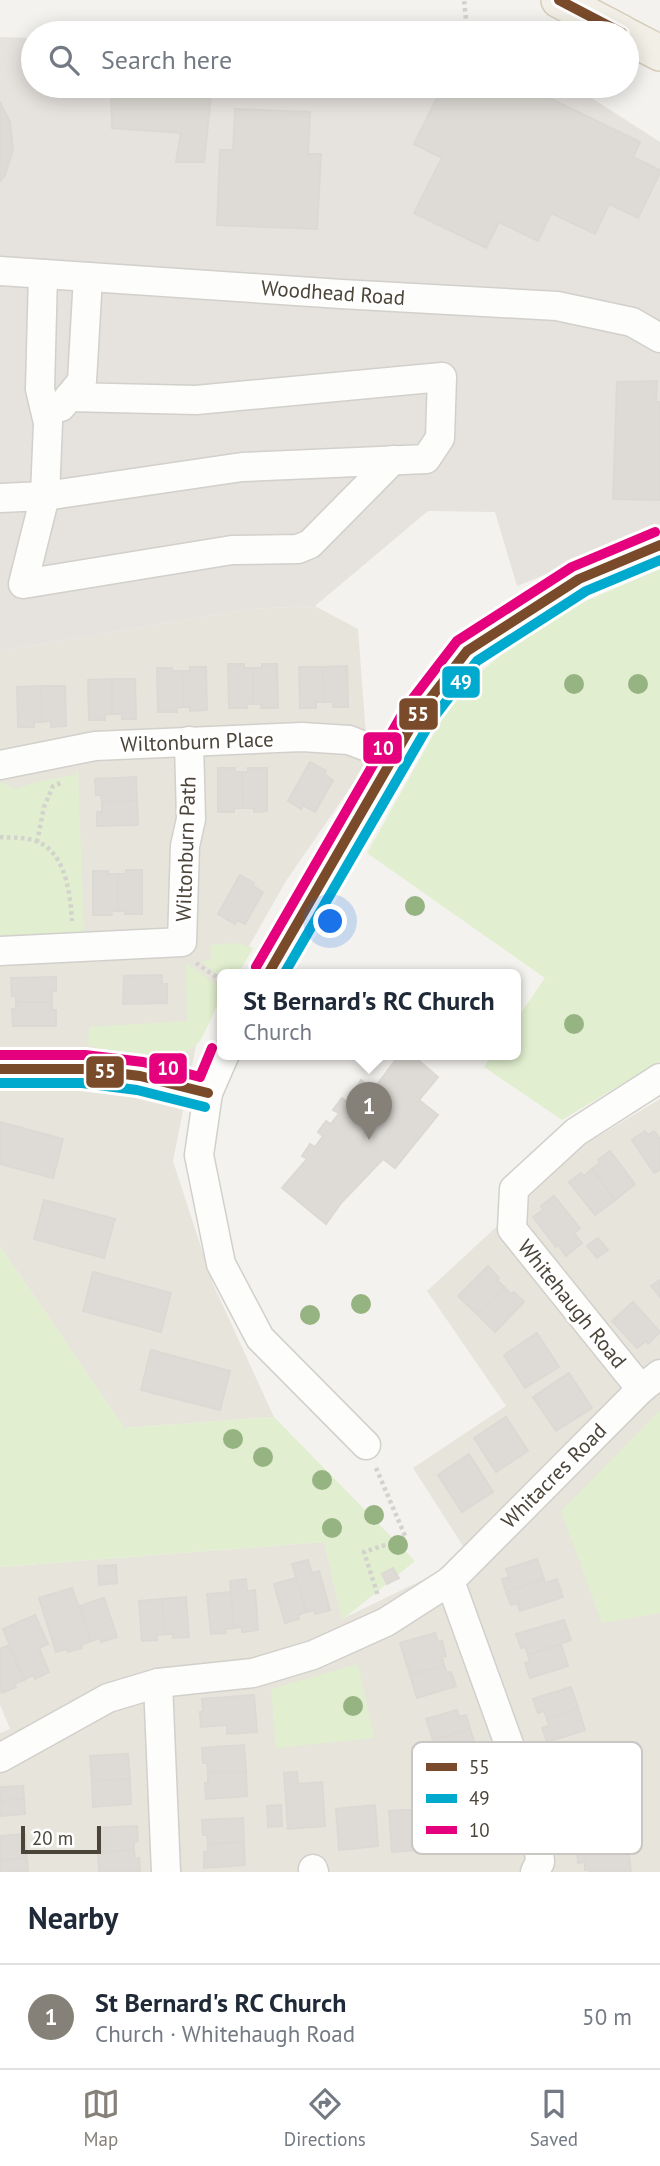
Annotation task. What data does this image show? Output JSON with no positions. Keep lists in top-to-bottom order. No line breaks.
{"streets":{"street":["Woodhead Road","Wiltonburn Place","Wiltonburn Path","Whitehaugh Road","Whitacres Road"]},"crossings":[["Wiltonburn Place","Wiltonburn Path"],["Whitehaugh Road","Whitacres Road"]],"lines":["transit line 55","transit line 10","transit line 49"],"legend":["55","49","10"],"scale_bar":"20 m","page":{"search":"Search here","popup":["St Bernard's RC Church","Church"],"pins":"1","scale":"20 m","heading":"Nearby","list":[{"mark":"1","name":"St Bernard's RC Church","note":"Church · Whitehaugh Road","value":"50 m"}],"nav":["Map","Directions","Saved"]}}
